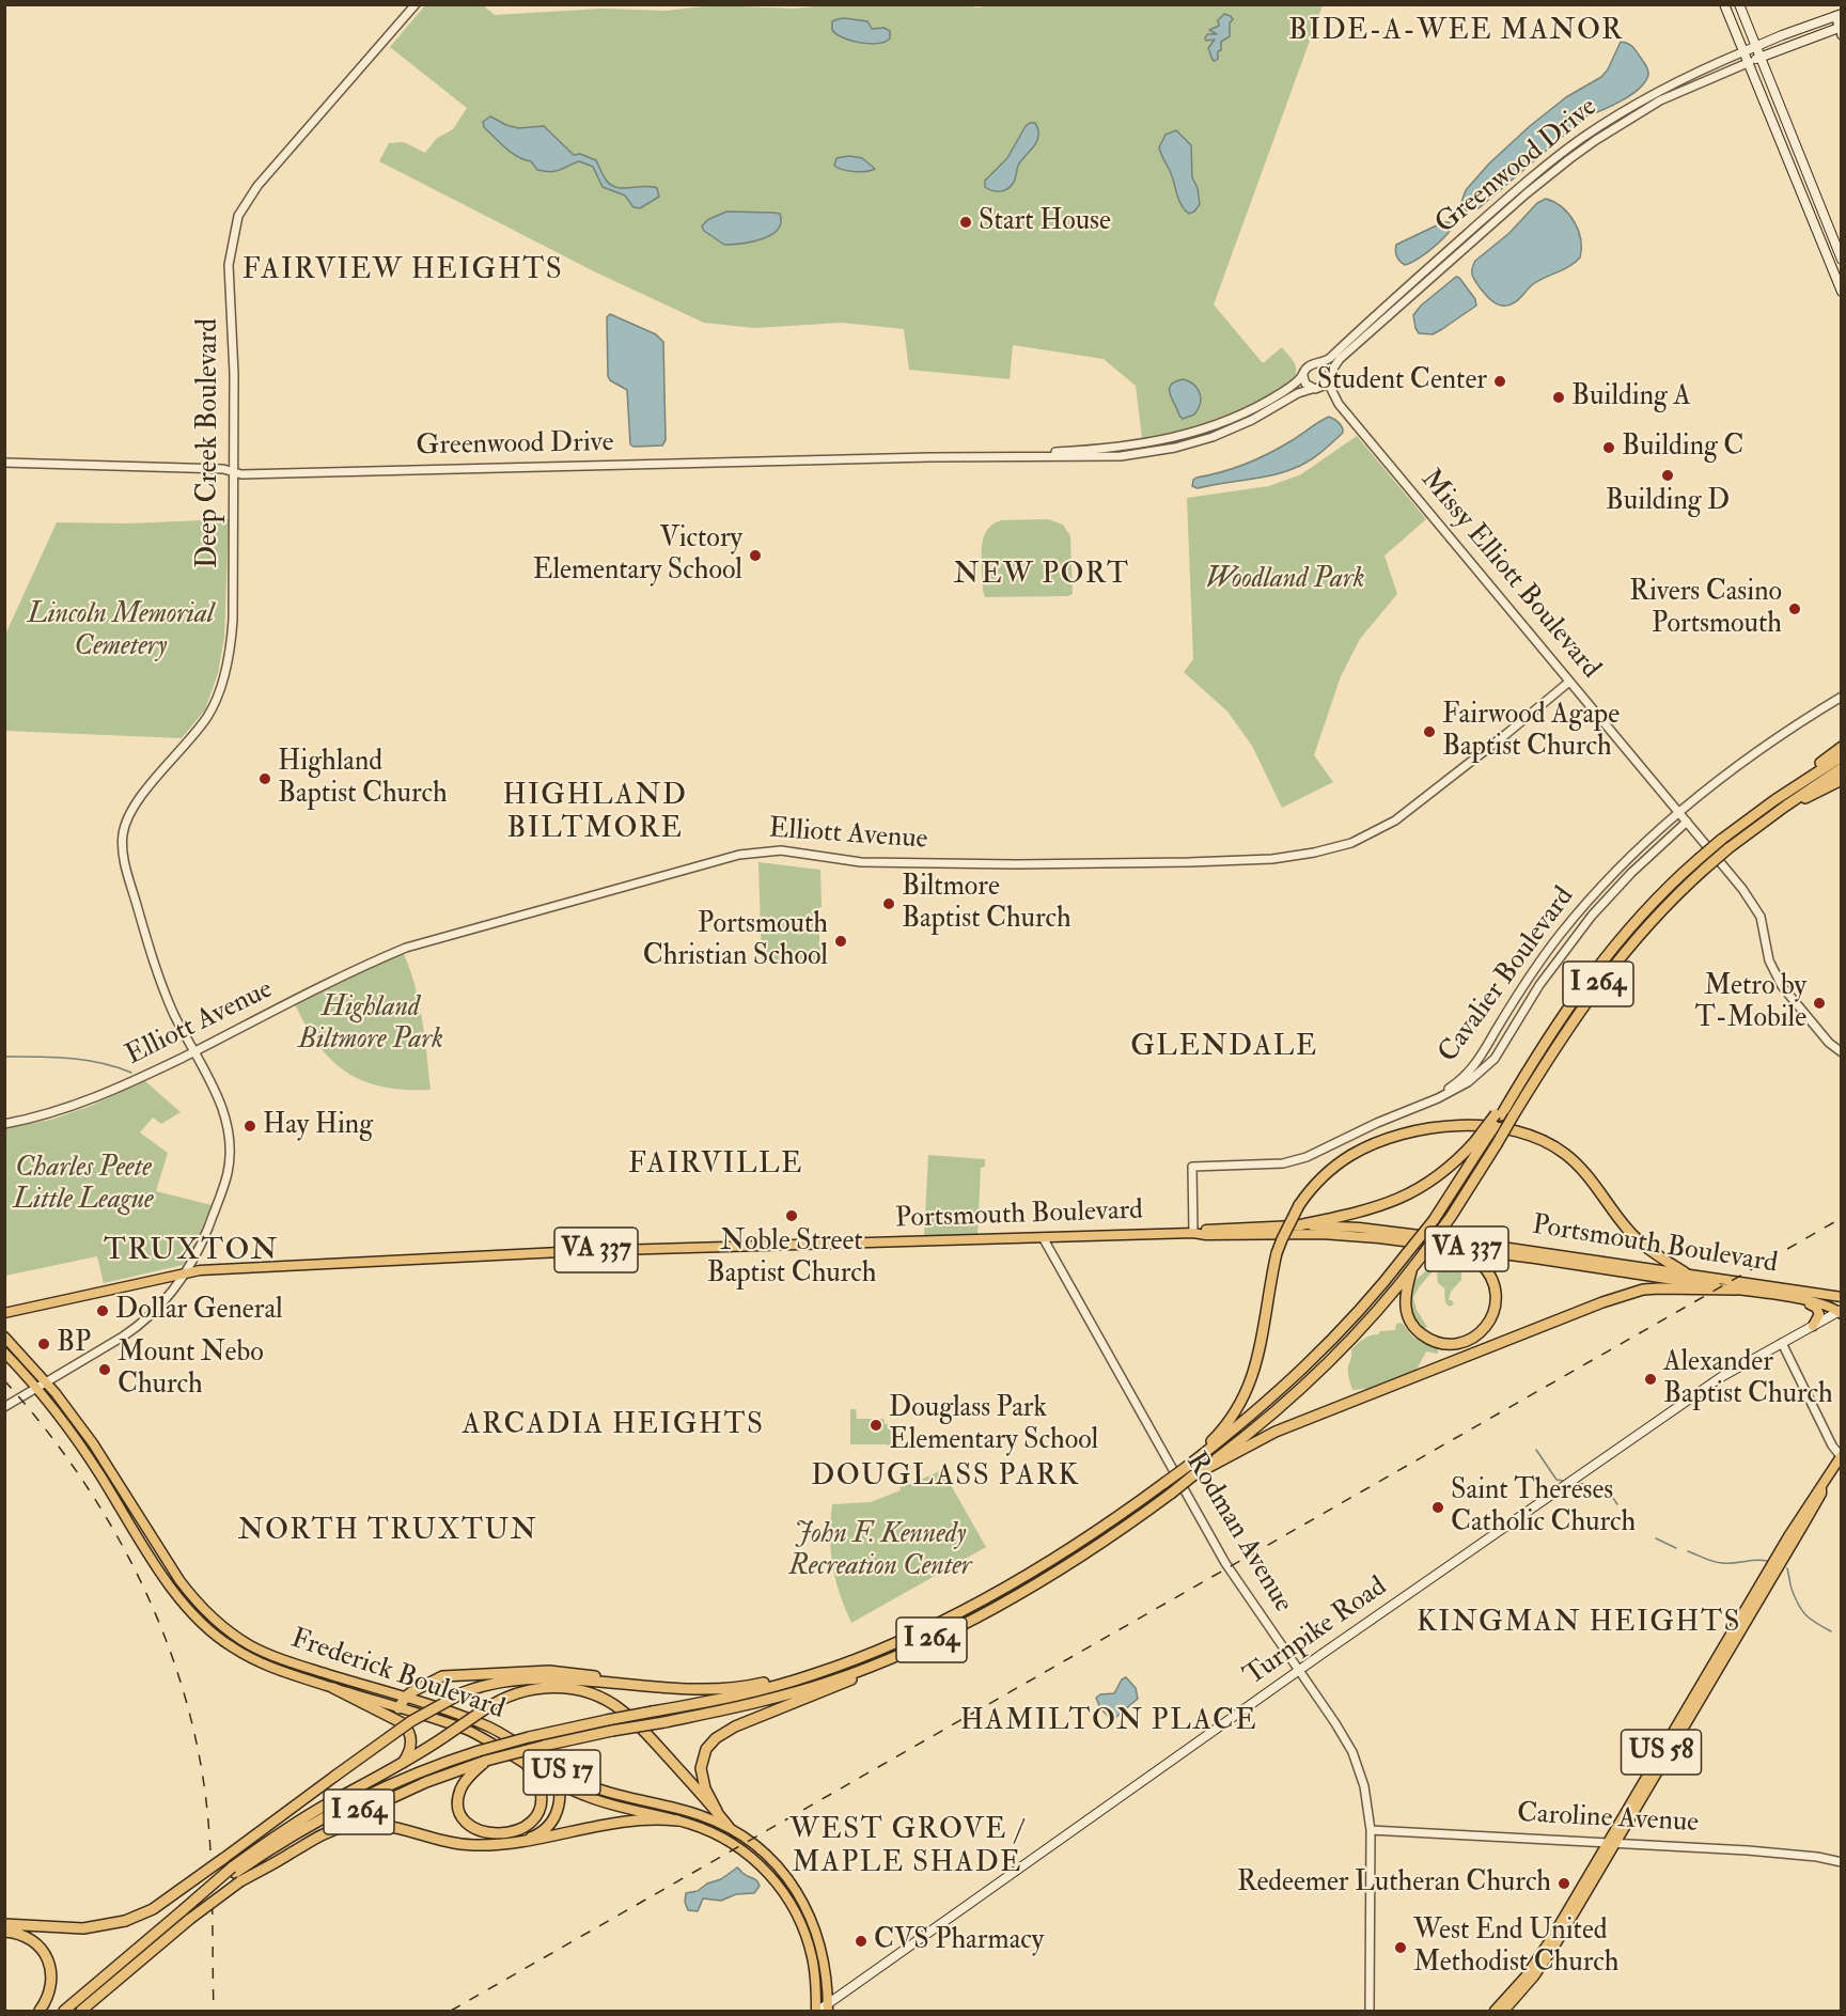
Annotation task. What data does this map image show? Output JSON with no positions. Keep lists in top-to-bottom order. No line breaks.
{"streets":{"highway":["I 264"],"main road":["Greenwood Drive","Portsmouth Boulevard","VA 337","Turnpike Road","Frederick Boulevard","US 58","US 17"],"street":["Deep Creek Boulevard","Missy Elliott Boulevard","Elliott Avenue","Cavalier Boulevard","Rodman Avenue","Caroline Avenue"]},"crossings":[["Greenwood Drive","Deep Creek Boulevard"],["Greenwood Drive","Missy Elliott Boulevard"],["Deep Creek Boulevard","Elliott Avenue"],["Deep Creek Boulevard","Portsmouth Boulevard"],["Deep Creek Boulevard","Frederick Boulevard"],["Missy Elliott Boulevard","Elliott Avenue"],["Missy Elliott Boulevard","Cavalier Boulevard"],["Cavalier Boulevard","Portsmouth Boulevard"],["Portsmouth Boulevard","Rodman Avenue"],["Portsmouth Boulevard","Turnpike Road"],["Rodman Avenue","Turnpike Road"],["Rodman Avenue","Caroline Avenue"],["Turnpike Road","Frederick Boulevard"],["US 58","Caroline Avenue"]],"districts":["BIDE-A-WEE MANOR","FAIRVIEW HEIGHTS","NEW PORT","HIGHLAND BILTMORE","GLENDALE","FAIRVILLE","TRUXTON","ARCADIA HEIGHTS","DOUGLASS PARK","NORTH TRUXTUN","KINGMAN HEIGHTS","HAMILTON PLACE","WEST GROVE / MAPLE SHADE"],"parks":["Woodland Park","Lincoln Memorial Cemetery","Highland Biltmore Park","Charles Peete Little League","John F. Kennedy Recreation Center"],"places":["Start House","Student Center","Building A","Building C","Building D","Victory Elementary School","Rivers Casino Portsmouth","Fairwood Agape Baptist Church","Highland Baptist Church","Biltmore Baptist Church","Portsmouth Christian School","Metro by T-Mobile","Hay Hing","Noble Street Baptist Church","Dollar General","BP","Mount Nebo Church","Alexander Baptist Church","Douglass Park Elementary School","Saint Thereses Catholic Church","Redeemer Lutheran Church","CVS Pharmacy","West End United Methodist Church"]}
